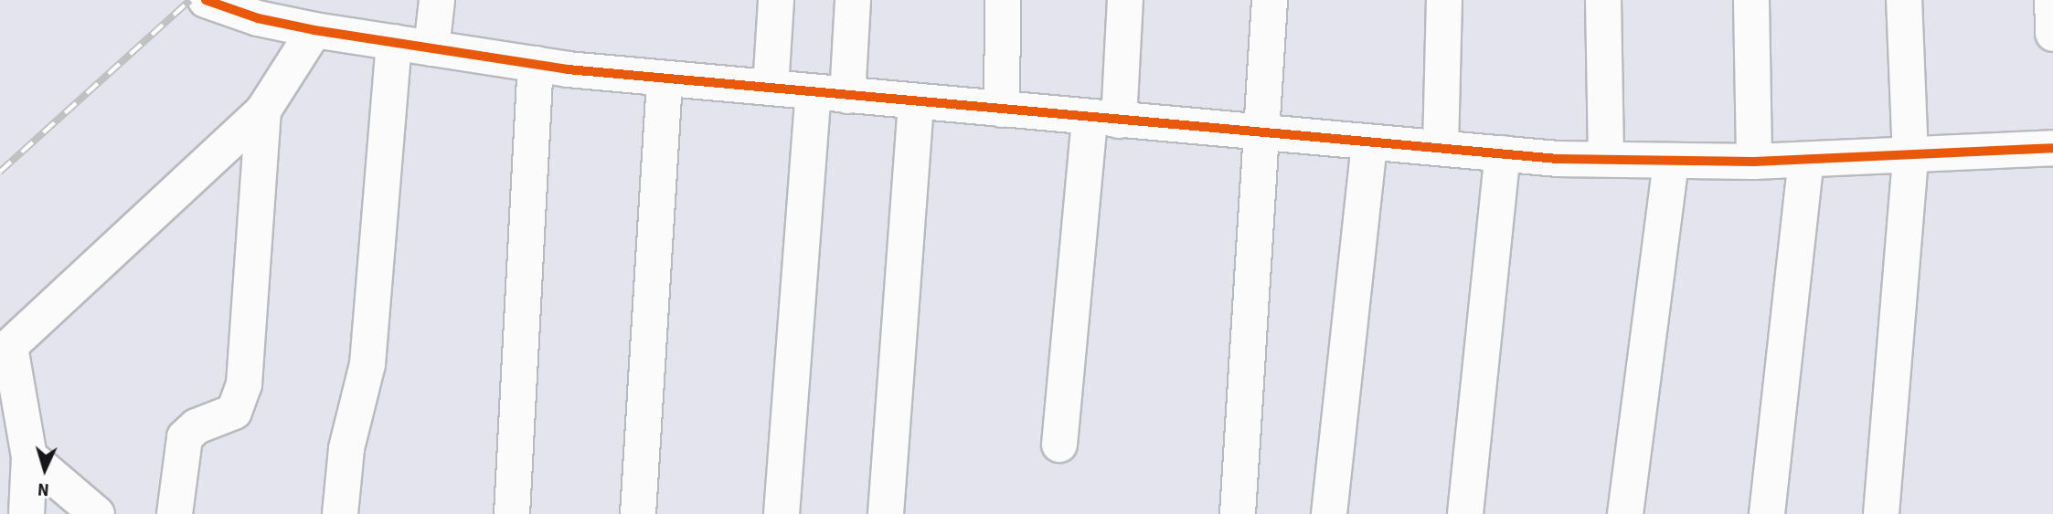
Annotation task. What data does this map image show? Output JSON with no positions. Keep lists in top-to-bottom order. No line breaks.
{"north":"bottom"}
